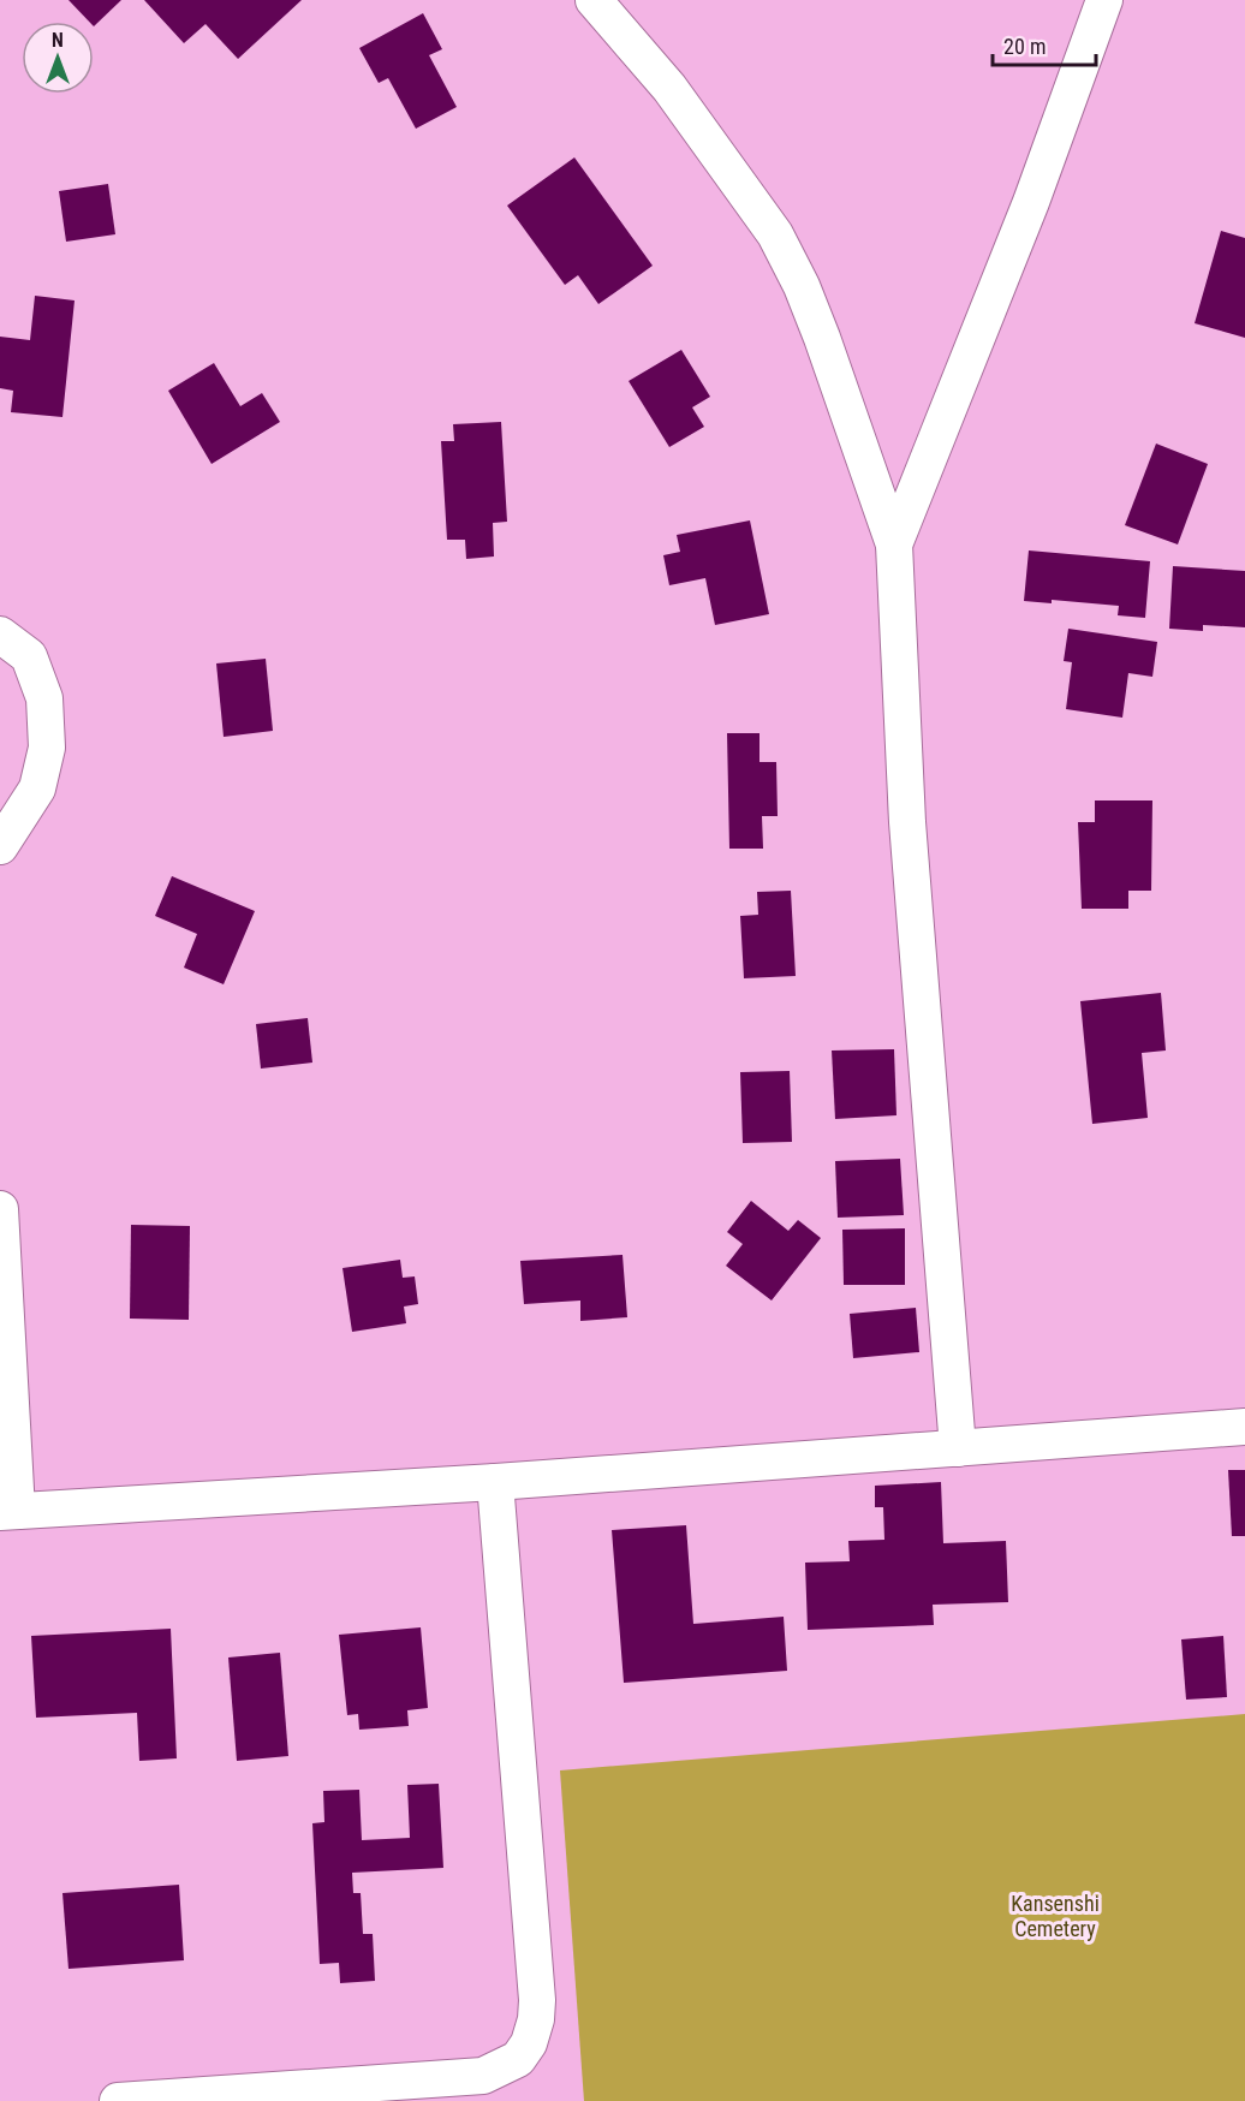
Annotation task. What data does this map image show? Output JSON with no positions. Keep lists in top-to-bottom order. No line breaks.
{"parks":["Kansenshi Cemetery"],"scale_bar":"20 m","north":"top"}
